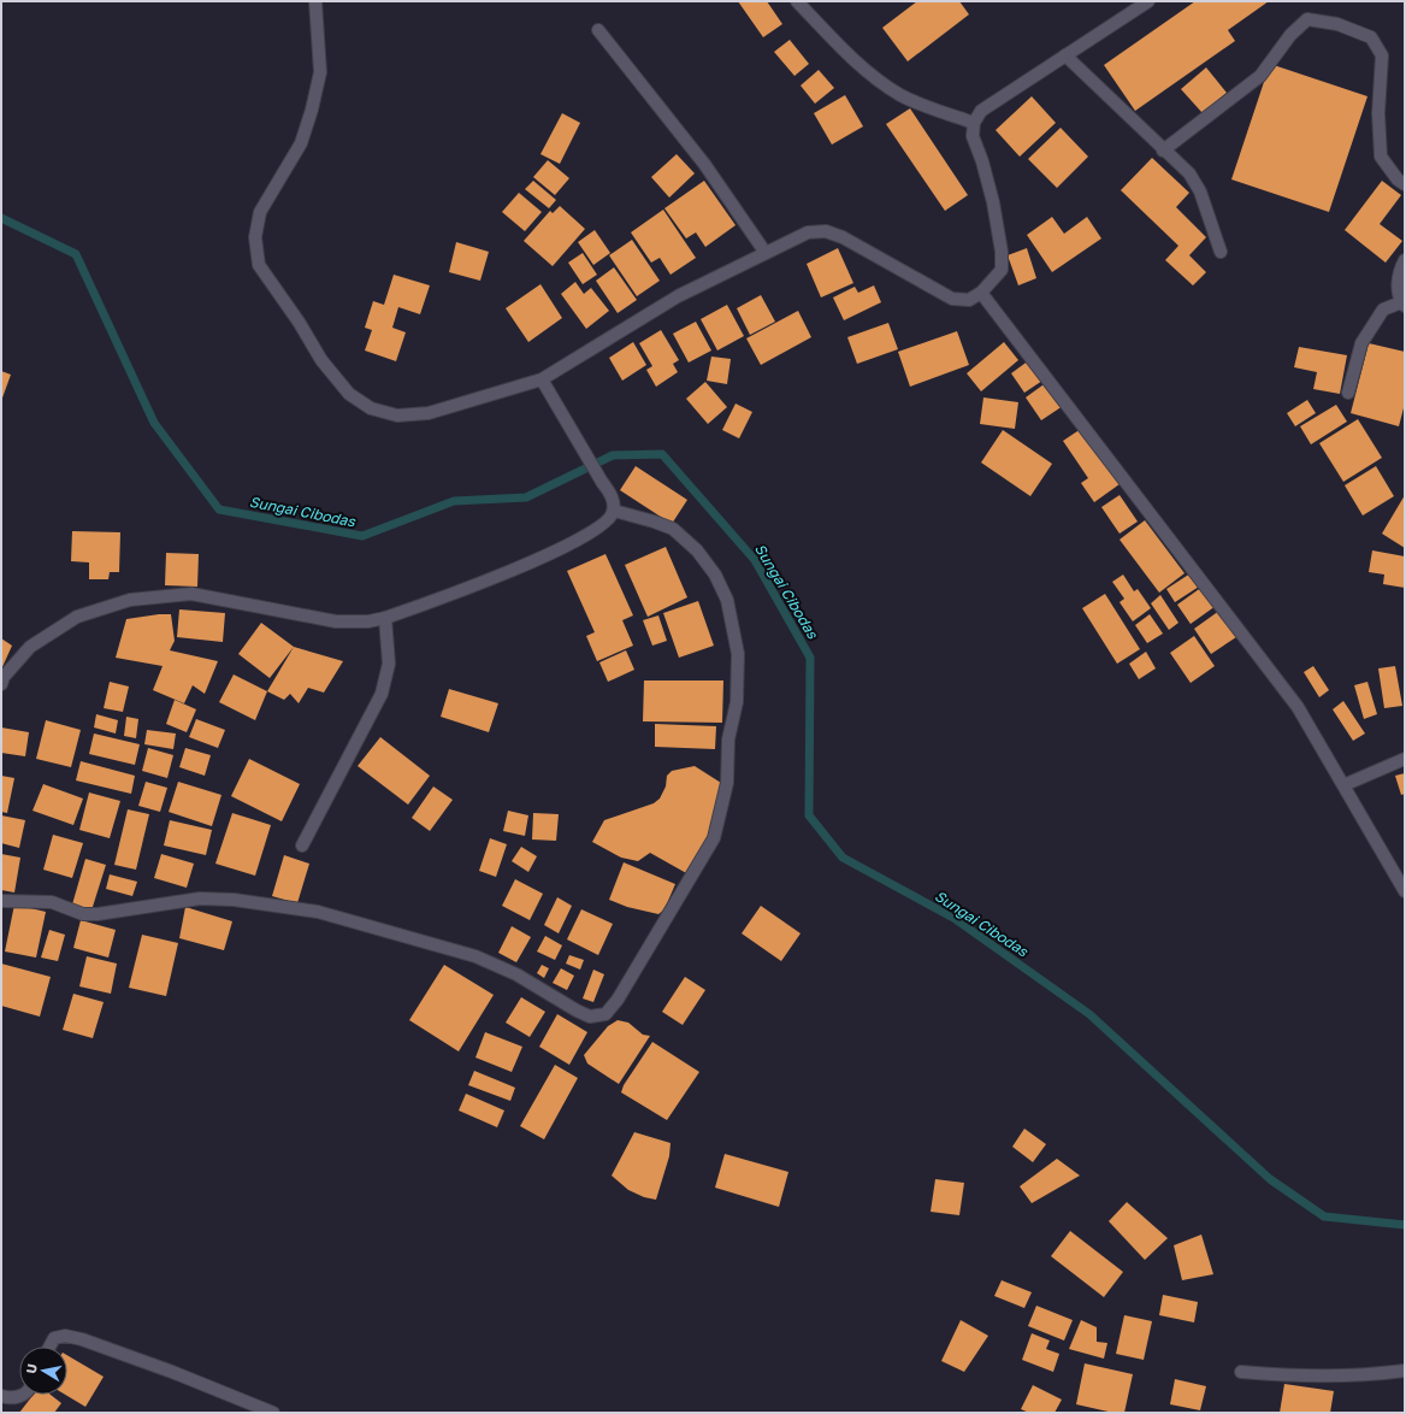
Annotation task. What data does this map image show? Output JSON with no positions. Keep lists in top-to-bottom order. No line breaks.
{"water":["Sungai Cibodas"],"north":"left"}
